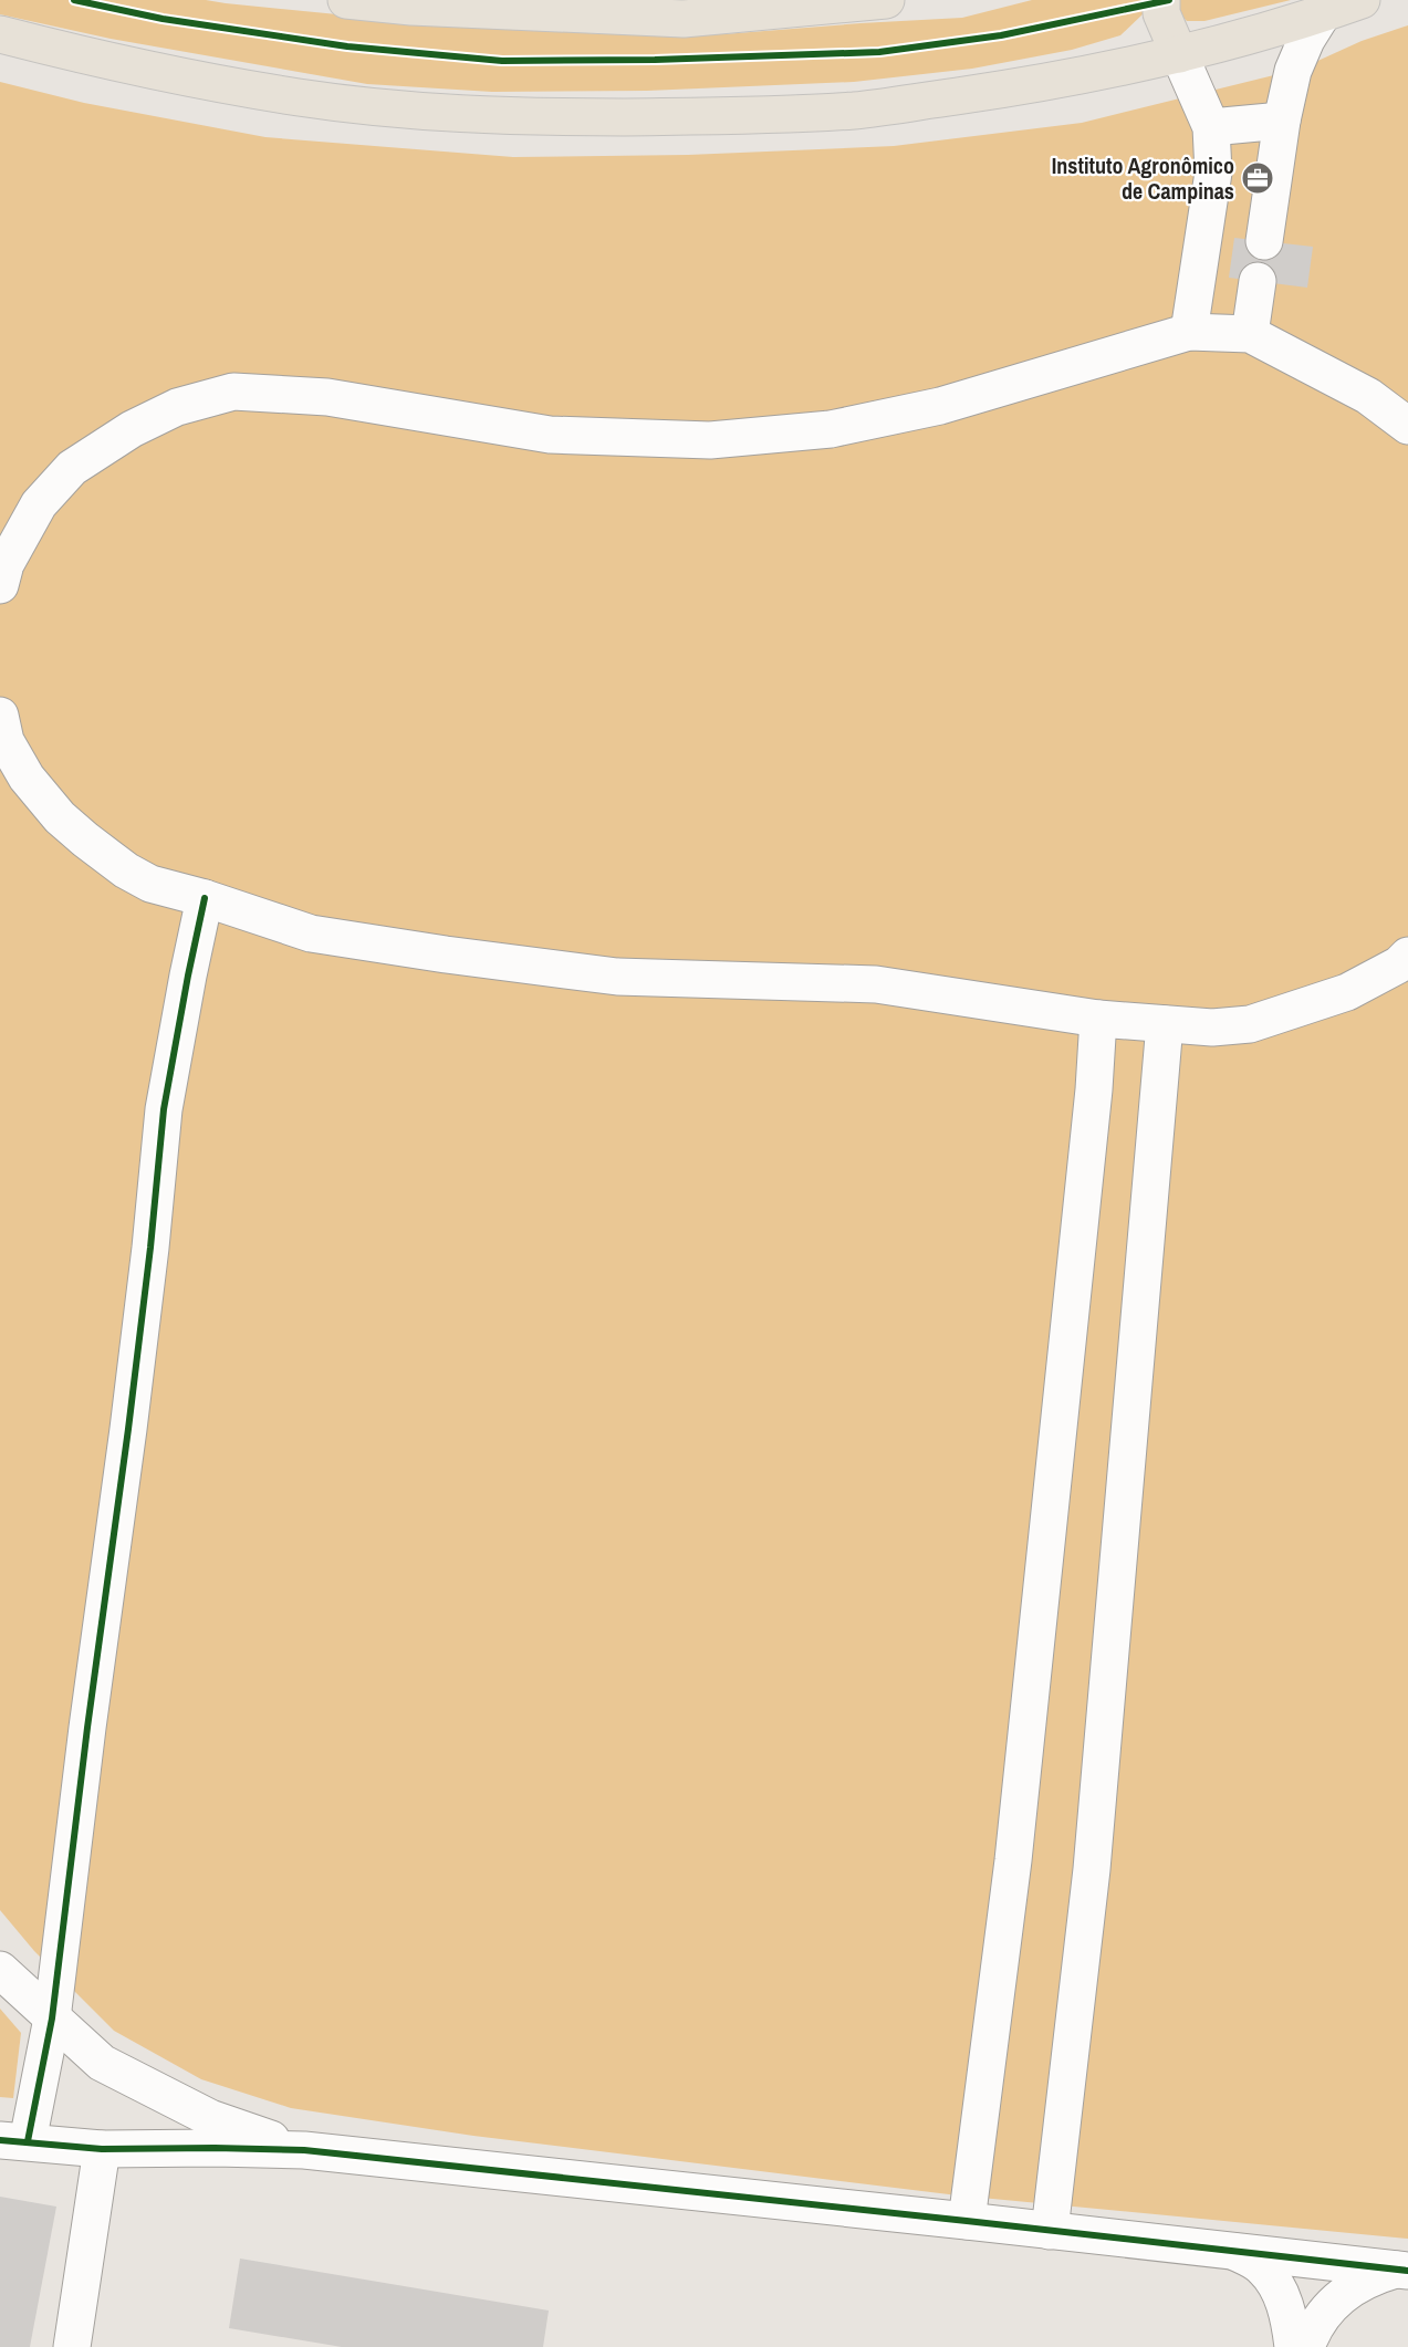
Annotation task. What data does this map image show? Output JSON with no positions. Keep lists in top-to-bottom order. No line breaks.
{"places":{"office":["Instituto Agronômico de Campinas"]}}
